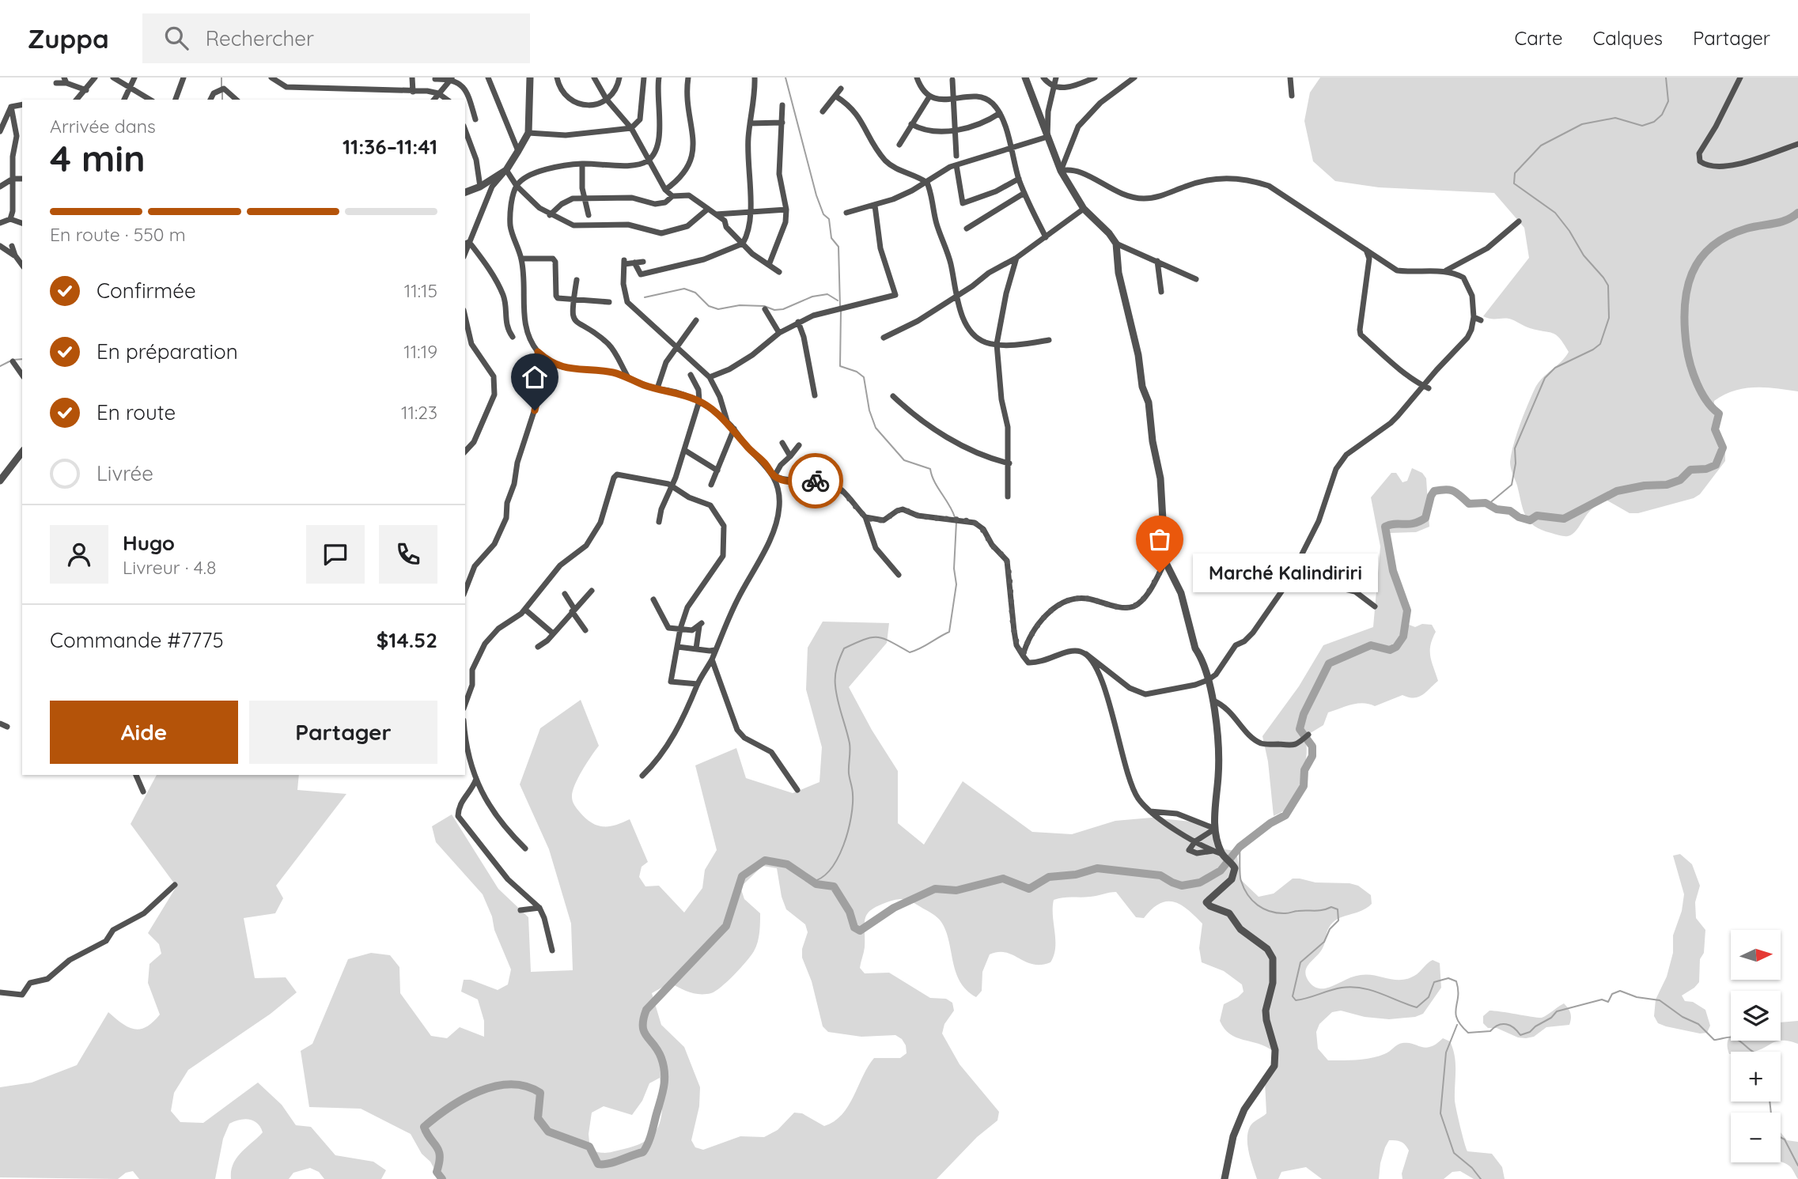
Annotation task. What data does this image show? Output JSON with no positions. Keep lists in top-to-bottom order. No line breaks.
{"places":["Marché Kalindiriri"],"north":"right","page":{"header":"Zuppa","search":"Rechercher","nav":["Carte","Calques","Partager"],"heading":["4 min","Arrivée dans","11:36–11:41"],"panel":["Hugo","Livreur · 4.8","Commande #7775","$14.52"],"bar":"En route · 550 m","list":[["Confirmée","11:15"],["En préparation","11:19"],["En route","11:23"],"Livrée"],"bubble":"Marché Kalindiriri","buttons":["Aide","Partager"],"map_buttons":["+","−"]}}
